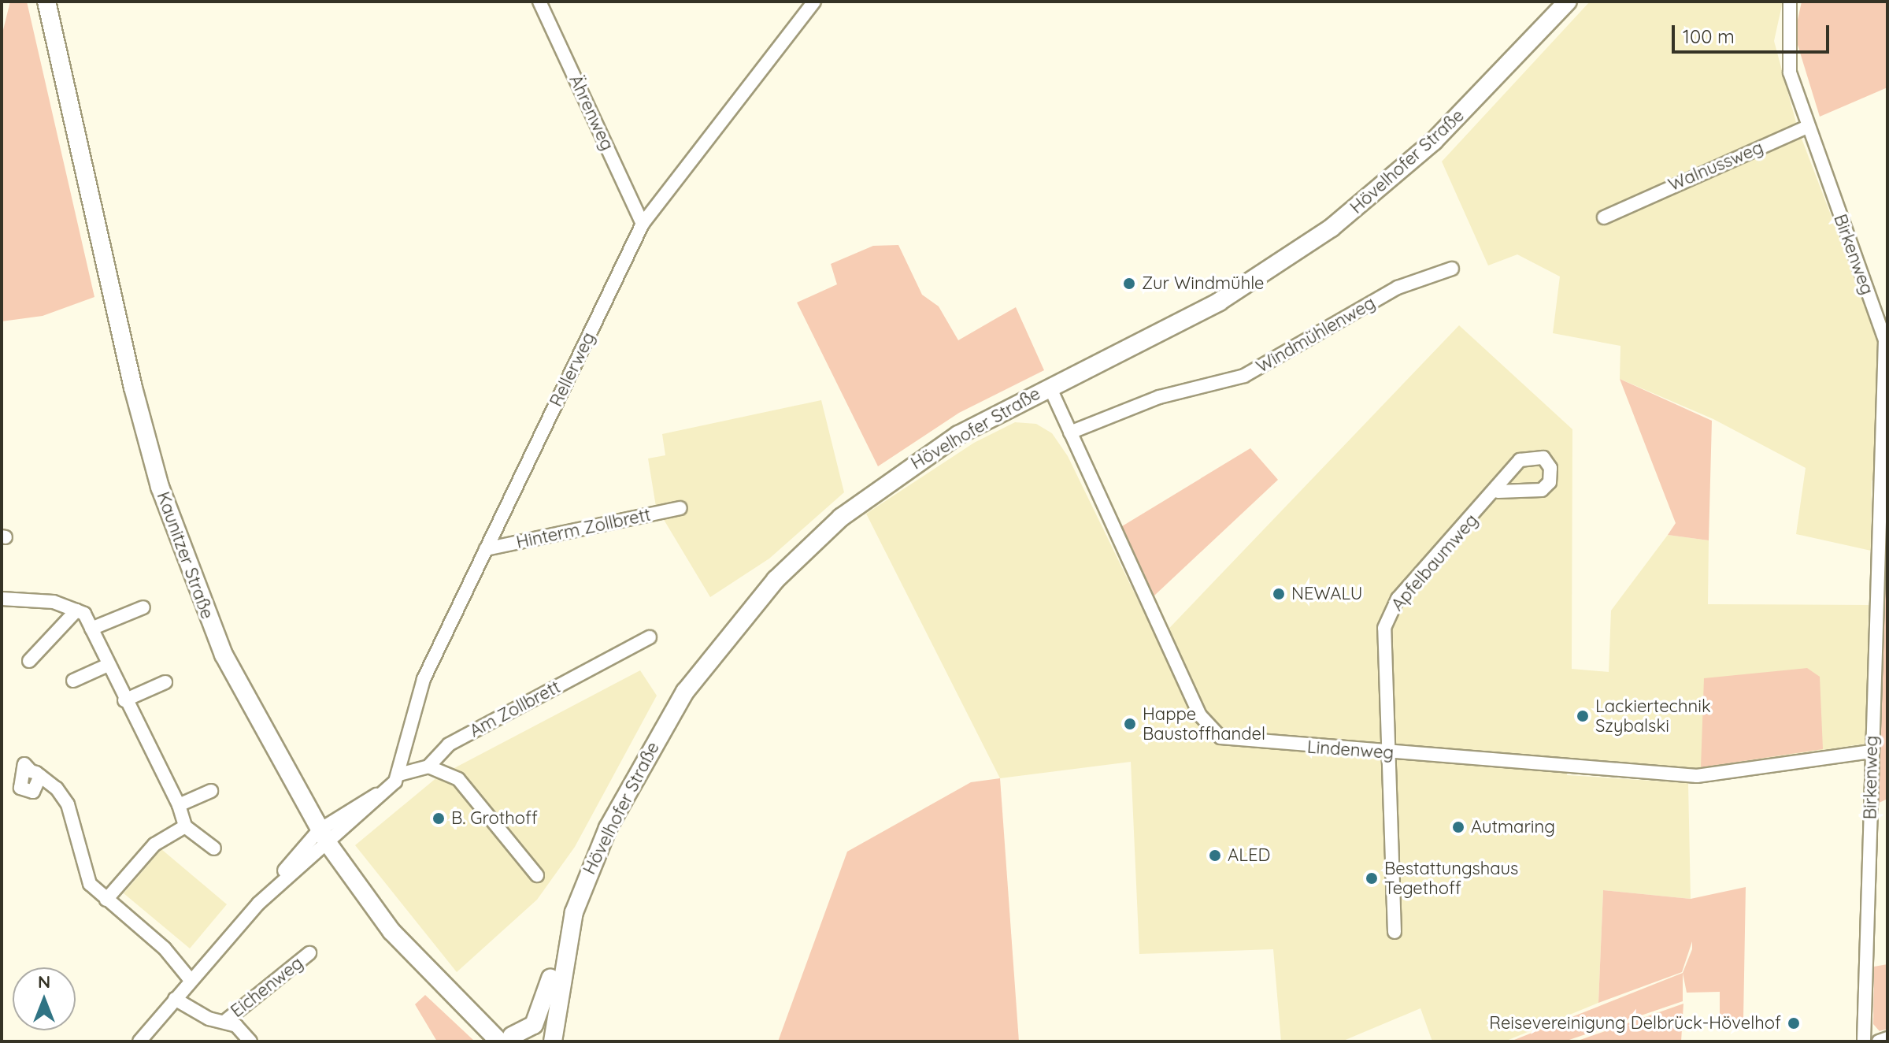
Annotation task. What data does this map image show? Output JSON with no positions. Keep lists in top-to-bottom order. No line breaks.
{"streets":{"main road":["Hövelhofer Straße","Kaunitzer Straße"],"street":["Ährenweg","Walnussweg","Birkenweg","Windmühlenweg","Rellerweg","Hinterm Zollbrett","Apfelbaumweg","Am Zollbrett","Lindenweg","Eichenweg"]},"crossings":[["Ährenweg","Rellerweg"],["Hövelhofer Straße","Lindenweg"],["Walnussweg","Birkenweg"],["Birkenweg","Lindenweg"],["Windmühlenweg","Lindenweg"],["Rellerweg","Hinterm Zollbrett"],["Apfelbaumweg","Lindenweg"]],"places":["Zur Windmühle","NEWALU","Lackiertechnik Szybalski","Happe Baustoffhandel","B. Grothoff","Autmaring","ALED","Bestattungshaus Tegethoff","Reisevereinigung Delbrück-Hövelhof"],"scale_bar":"100 m","north":"top"}
